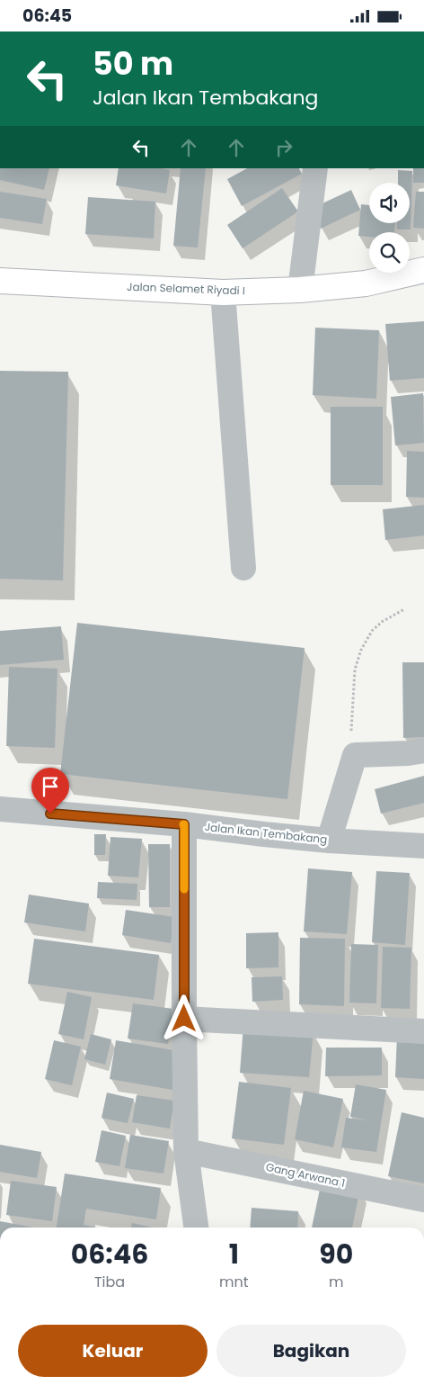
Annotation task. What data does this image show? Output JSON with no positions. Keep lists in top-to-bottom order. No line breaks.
{"streets":{"main road":["Jalan Selamet Riyadi I"],"street":["Jalan Ikan Tembakang","Gang Arwana 1"]},"page":{"status":"06:45","turn":["50 m","Jalan Ikan Tembakang"],"eta":["06:46","Tiba","1","mnt","90","m"],"buttons":["Keluar","Bagikan"]}}
